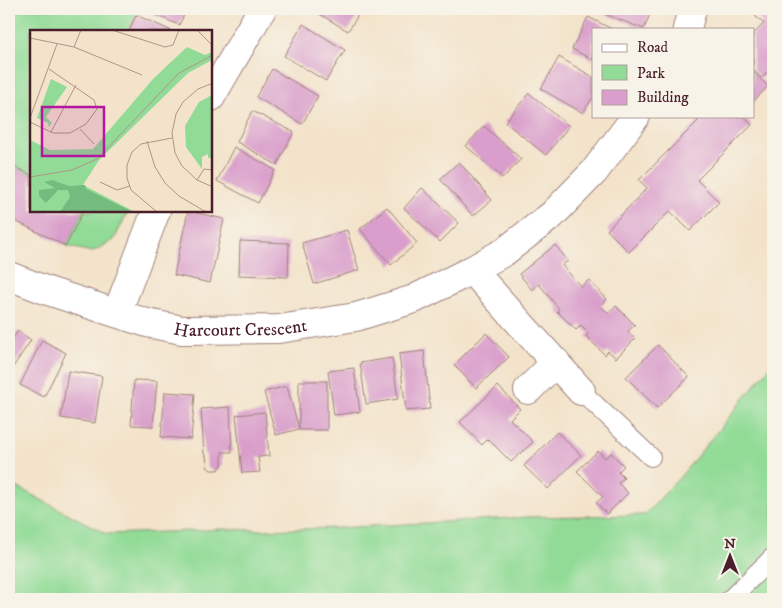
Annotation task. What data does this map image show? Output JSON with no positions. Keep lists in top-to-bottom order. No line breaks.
{"streets":{"street":["Harcourt Crescent"]},"legend":["Road","Park","Building"],"north":"top"}
